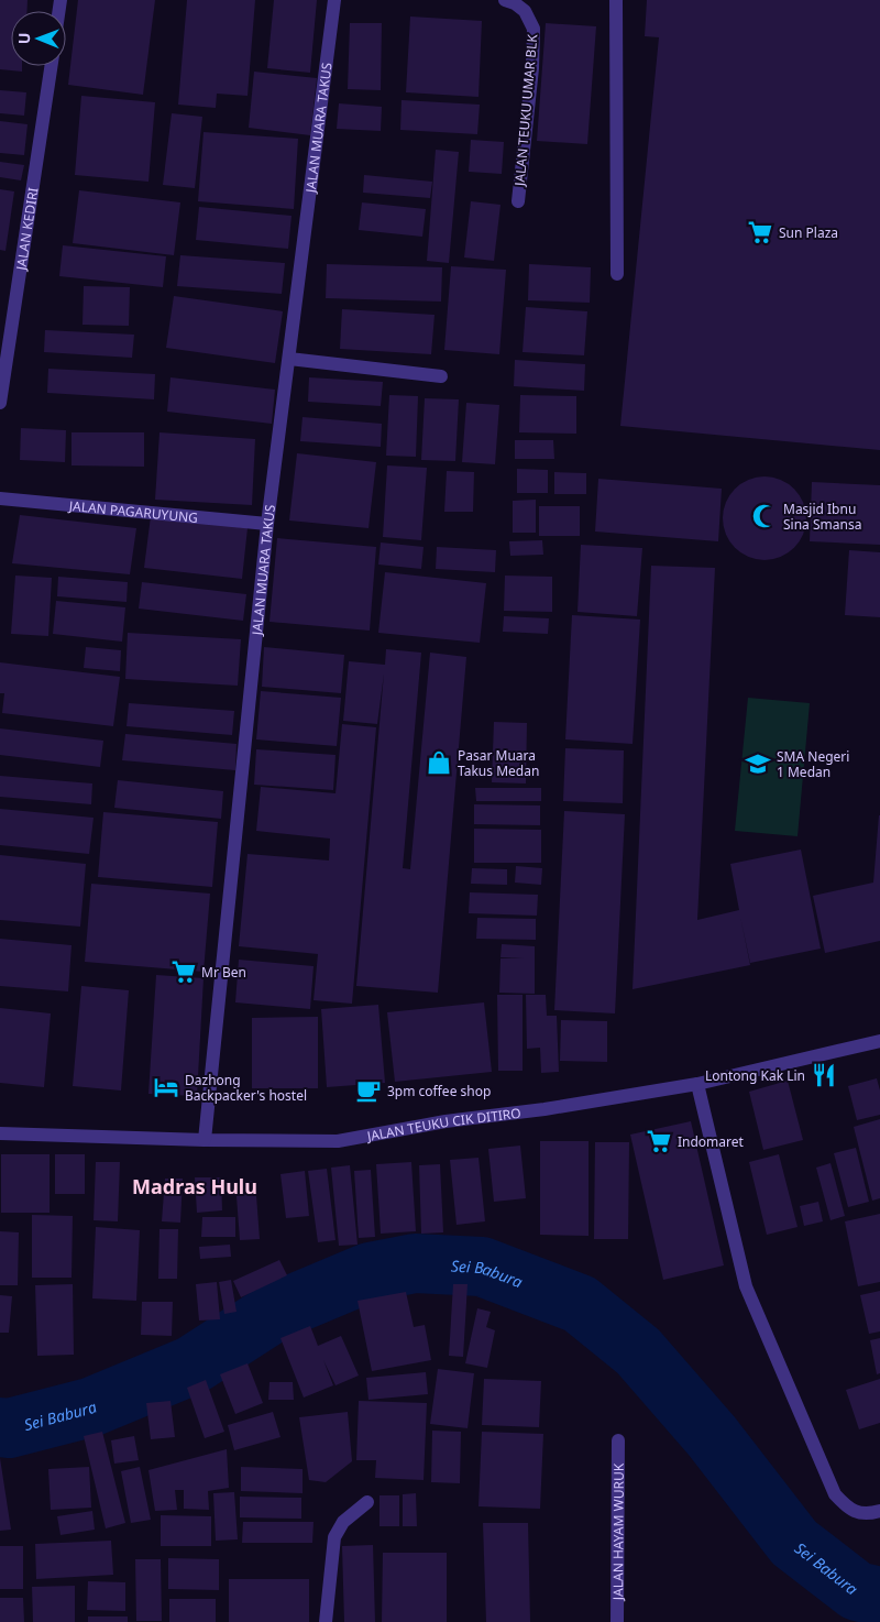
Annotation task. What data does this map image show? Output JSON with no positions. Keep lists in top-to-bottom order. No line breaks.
{"streets":{"street":["JALAN TEUKU UMAR BLK","JALAN MUARA TAKUS","JALAN KEDIRI","JALAN PAGARUYUNG","JALAN TEUKU CIK DITIRO","JALAN HAYAM WURUK"]},"crossings":[["JALAN MUARA TAKUS","JALAN PAGARUYUNG"],["JALAN MUARA TAKUS","JALAN TEUKU CIK DITIRO"]],"districts":["Madras Hulu"],"water":["Sei Babura"],"places":{"supermarket":["Sun Plaza","Mr Ben","Indomaret"],"mosque":["Masjid Ibnu Sina Smansa"],"shop":["Pasar Muara Takus Medan"],"school or university":["SMA Negeri 1 Medan"],"restaurant":["Lontong Kak Lin"],"hotel":["Dazhong Backpacker's hostel"],"cafe":["3pm coffee shop"]},"north":"left"}
